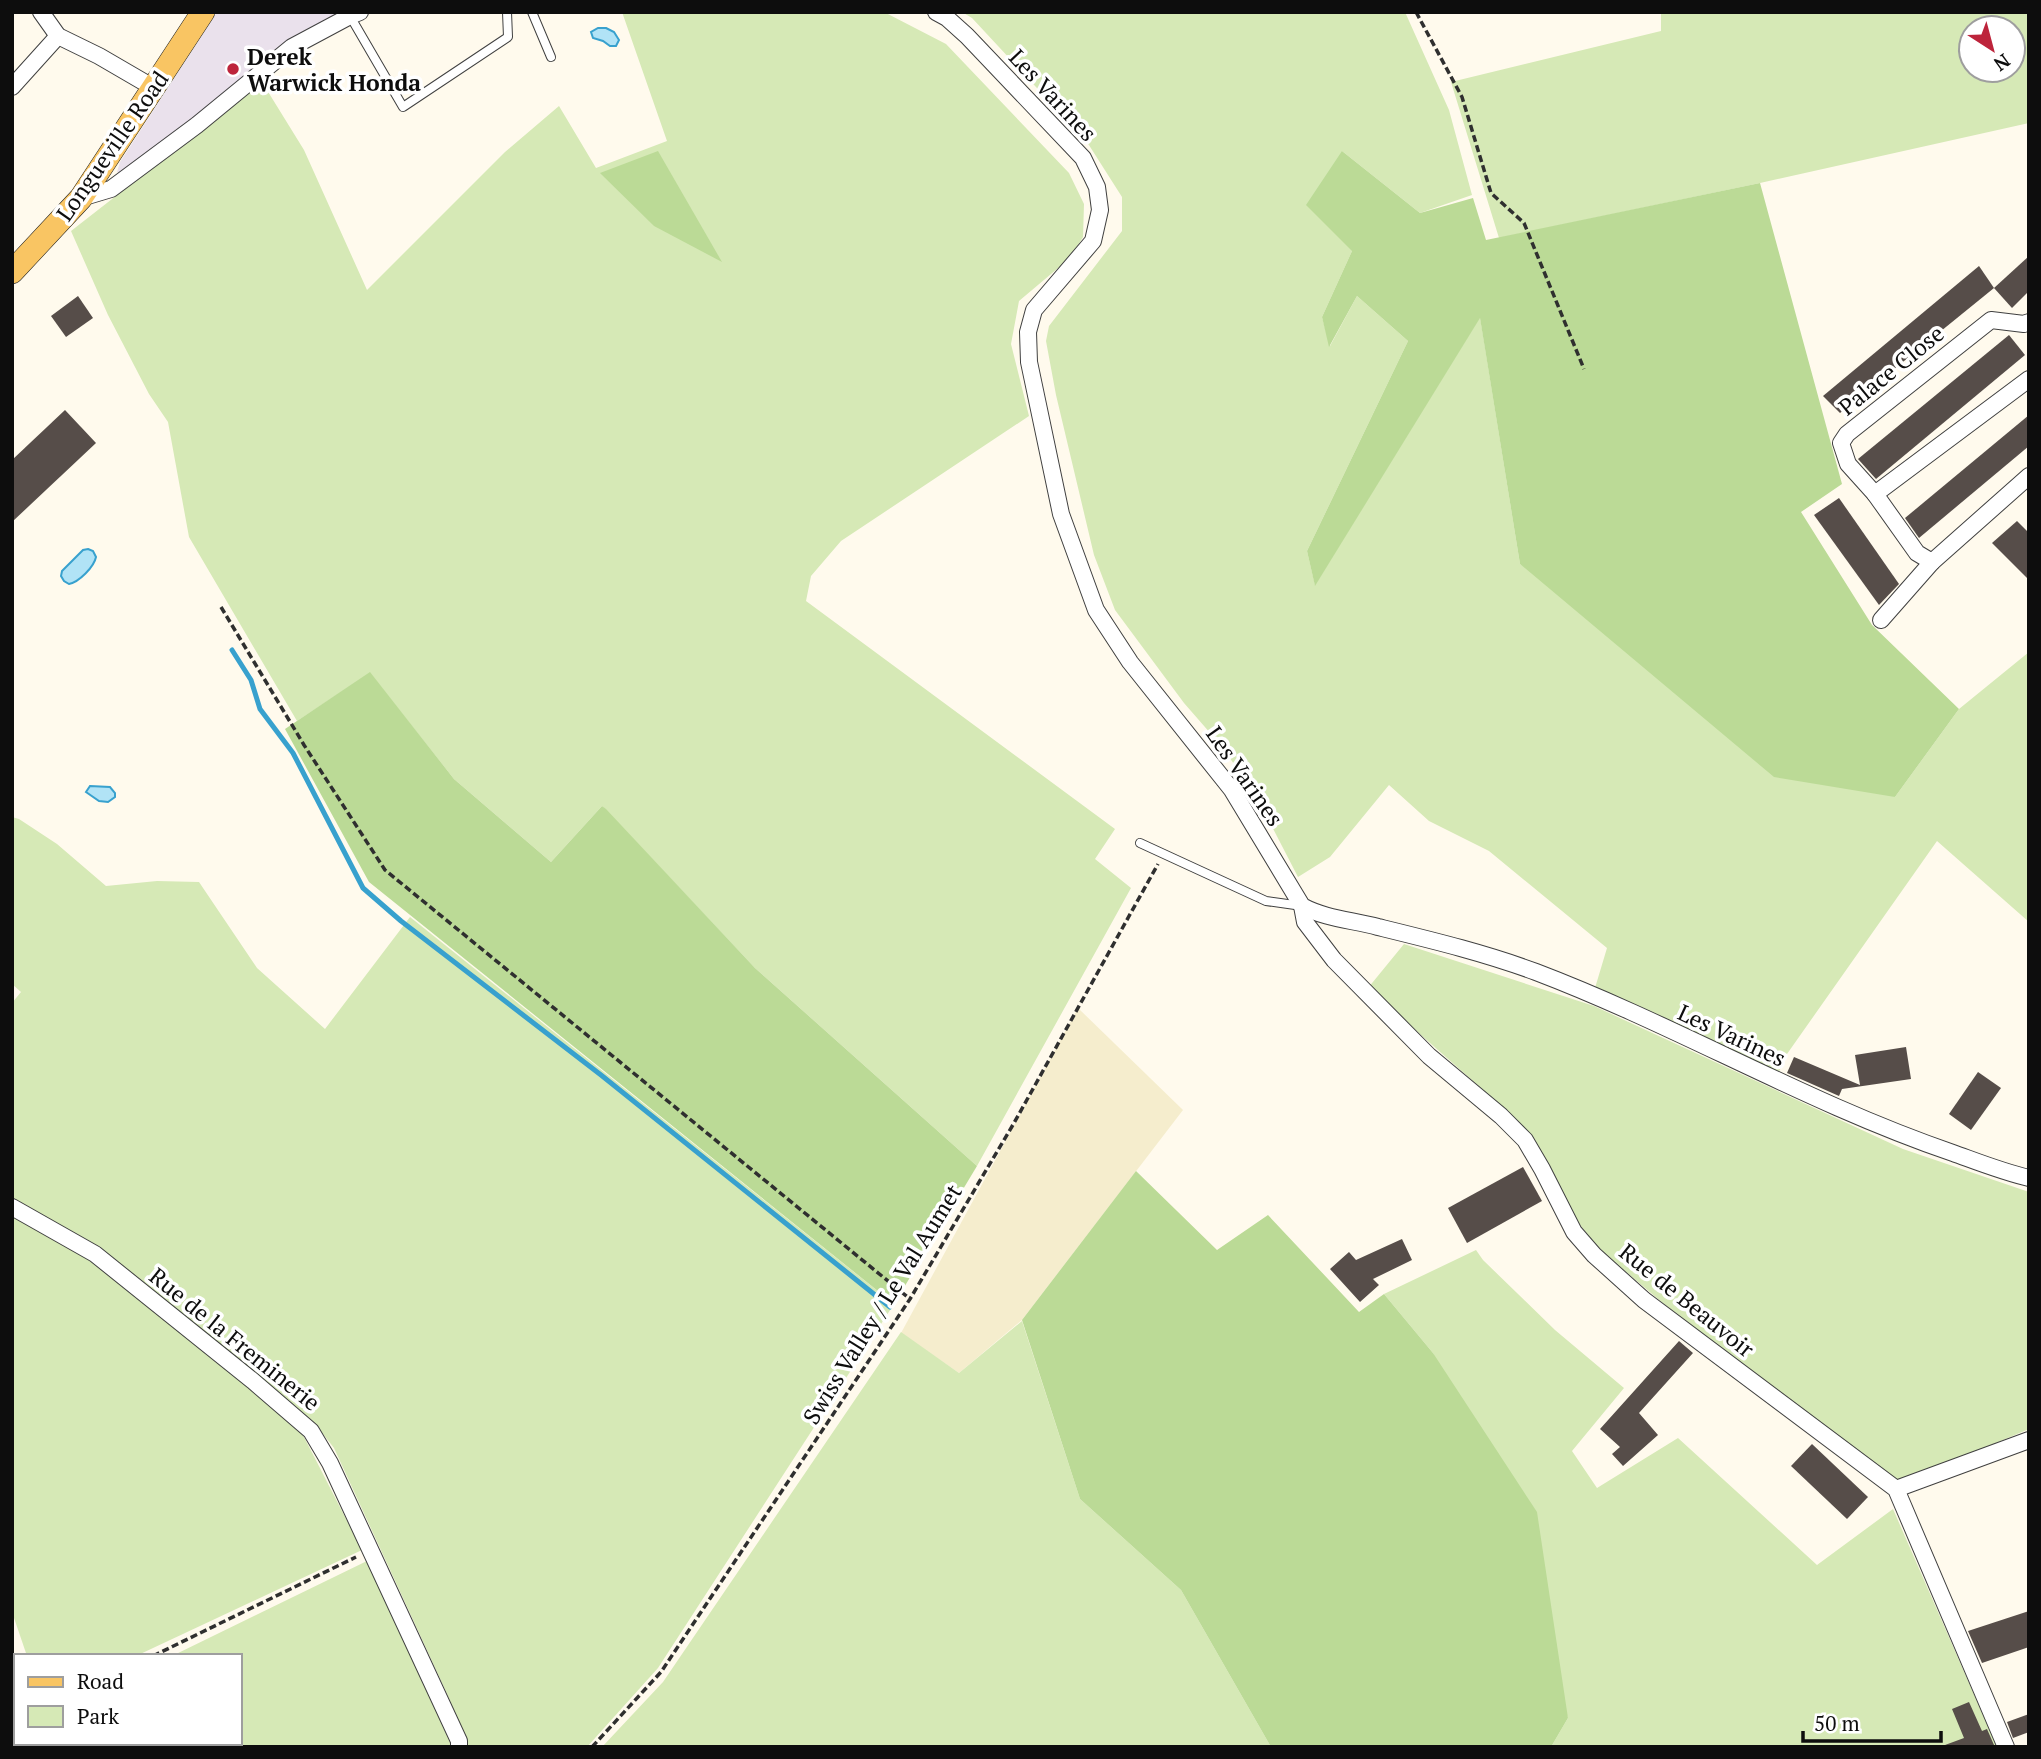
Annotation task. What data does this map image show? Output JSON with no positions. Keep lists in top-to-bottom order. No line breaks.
{"streets":{"main road":["Longueville Road"],"street":["Les Varines","Palace Close","Rue de Beauvoir","Rue de la Freminerie"],"path":["Swiss Valley / Le Val Aumet"]},"crossings":[["Les Varines","Rue de Beauvoir"]],"places":["Derek Warwick Honda"],"legend":["Road","Park"],"scale_bar":"50 m","north":"bottom right"}
